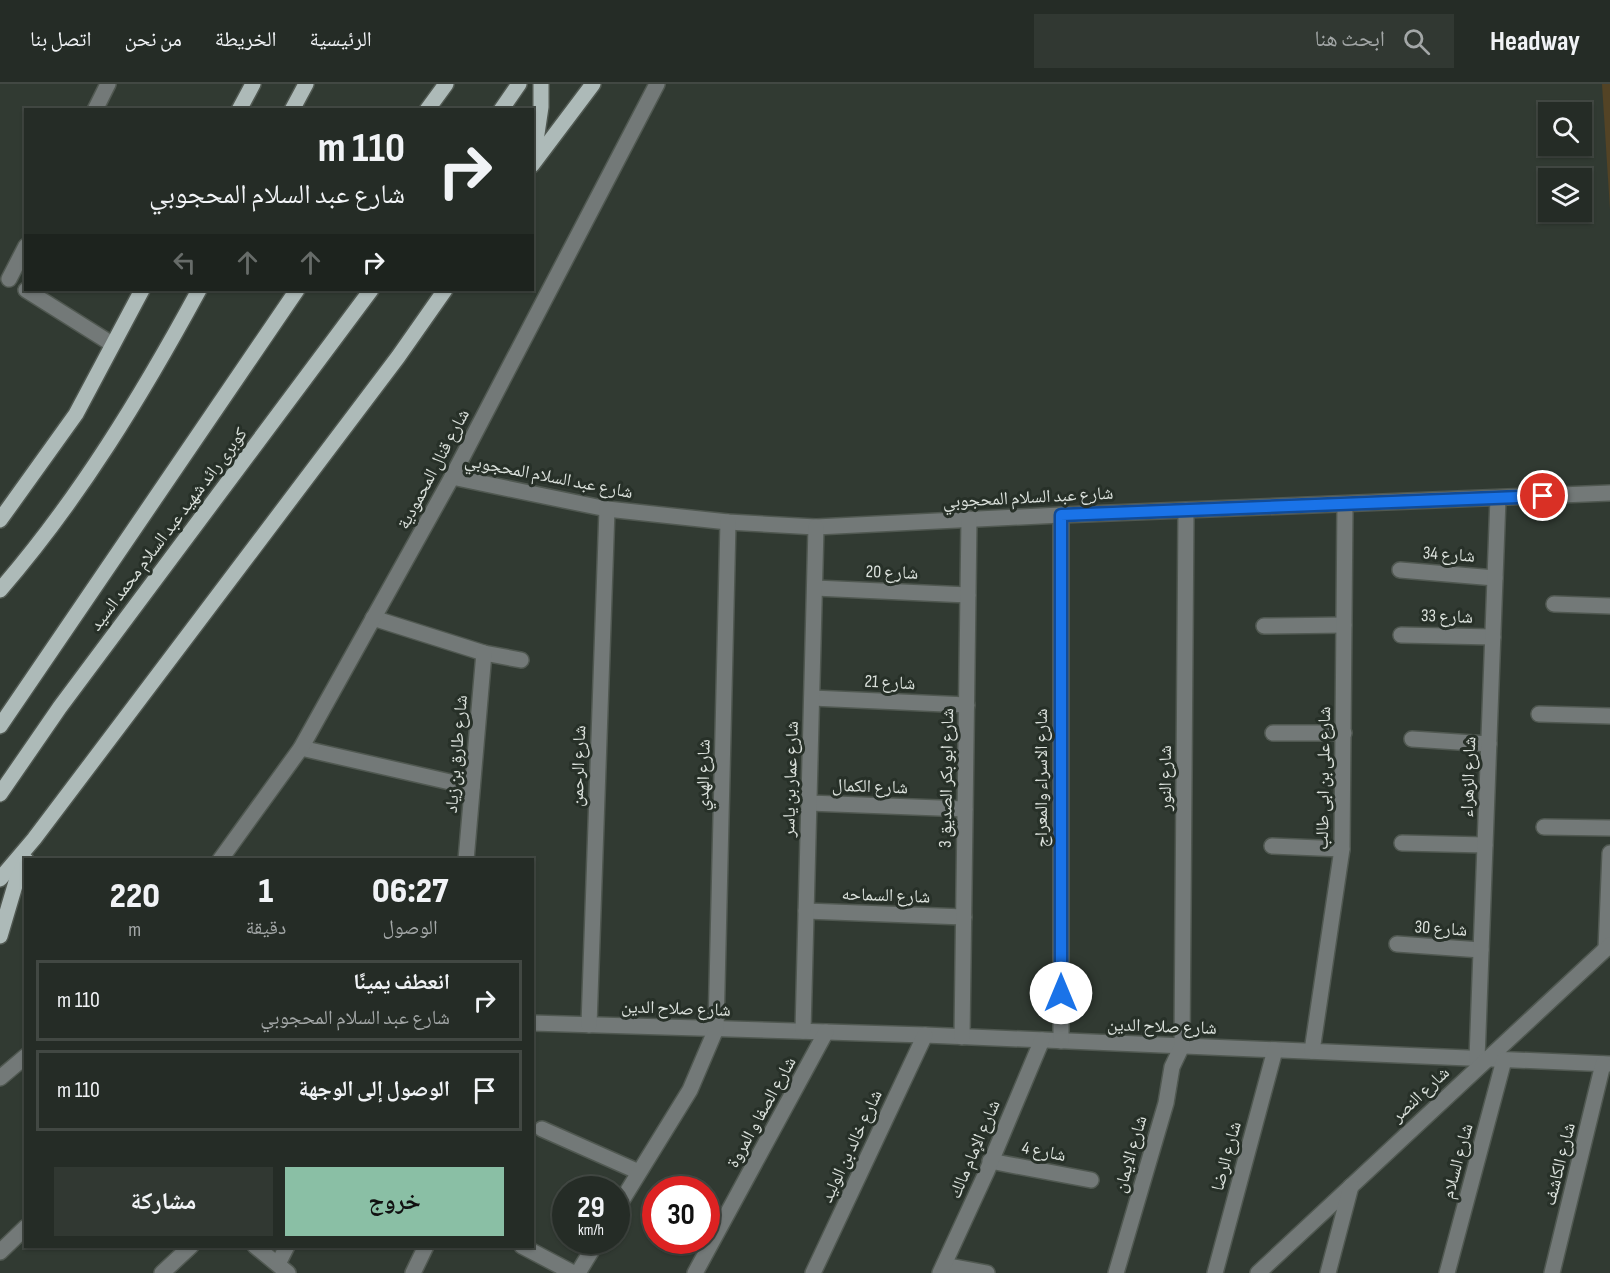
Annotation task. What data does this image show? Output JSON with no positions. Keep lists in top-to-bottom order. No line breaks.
{"streets":{"main road":["كوبرى رائد شهيد عبد السلام محمد السيد"],"street":["شارع قنال المحمودية","شارع عبد السلام المحجوبي","شارع 34","شارع 20","شارع 33","شارع 21","شارع طارق بن زياد","شارع الرحمن","شارع الهدي","شارع الزهراء","شارع ابو بكر الصديق 3","شارع الاسراء والمعراج","شارع النور","شارع على بن ابى طالب","شارع عمار بن ياسر","شارع الكمال","شارع السماحه","شارع 30","شارع صلاح الدين","شارع النصر","شارع الصفا و المروة","شارع خالد بن الوليد","شارع الإمام مالك","شارع 4","شارع الايمان","شارع الرضا","شارع السلام","شارع الكاشف"]},"crossings":[["شارع قنال المحمودية","شارع عبد السلام المحجوبي"],["شارع عبد السلام المحجوبي","شارع الرحمن"],["شارع عبد السلام المحجوبي","شارع الهدي"],["شارع عبد السلام المحجوبي","شارع الزهراء"],["شارع عبد السلام المحجوبي","شارع ابو بكر الصديق 3"],["شارع عبد السلام المحجوبي","شارع الاسراء والمعراج"],["شارع عبد السلام المحجوبي","شارع النور"],["شارع عبد السلام المحجوبي","شارع على بن ابى طالب"],["شارع عبد السلام المحجوبي","شارع عمار بن ياسر"],["شارع 34","شارع الزهراء"],["شارع 20","شارع ابو بكر الصديق 3"],["شارع 20","شارع عمار بن ياسر"],["شارع 33","شارع الزهراء"],["شارع 21","شارع ابو بكر الصديق 3"],["شارع 21","شارع عمار بن ياسر"],["شارع الرحمن","شارع صلاح الدين"],["شارع الهدي","شارع صلاح الدين"],["شارع الزهراء","شارع 30"],["شارع الزهراء","شارع صلاح الدين"],["شارع الزهراء","شارع النصر"],["شارع ابو بكر الصديق 3","شارع الكمال"],["شارع ابو بكر الصديق 3","شارع السماحه"],["شارع ابو بكر الصديق 3","شارع صلاح الدين"],["شارع الاسراء والمعراج","شارع صلاح الدين"],["شارع النور","شارع صلاح الدين"],["شارع النور","شارع الايمان"],["شارع على بن ابى طالب","شارع صلاح الدين"],["شارع عمار بن ياسر","شارع الكمال"],["شارع عمار بن ياسر","شارع السماحه"],["شارع عمار بن ياسر","شارع صلاح الدين"],["شارع صلاح الدين","شارع النصر"],["شارع صلاح الدين","شارع الصفا و المروة"],["شارع صلاح الدين","شارع خالد بن الوليد"],["شارع صلاح الدين","شارع الإمام مالك"],["شارع صلاح الدين","شارع الايمان"],["شارع صلاح الدين","شارع الرضا"],["شارع صلاح الدين","شارع السلام"],["شارع صلاح الدين","شارع الكاشف"],["شارع الإمام مالك","شارع 4"]],"page":{"header":"Headway","search":"ابحث هنا","nav":["الرئيسية","الخريطة","من نحن","اتصل بنا"],"turn":["110 m","شارع عبد السلام المحجوبي"],"eta":["06:27","الوصول","1","دقيقة","220","m"],"list":[{"name":"انعطف يمينًا","note":"شارع عبد السلام المحجوبي","value":"110 m"},{"name":"الوصول إلى الوجهة","value":"110 m"}],"buttons":["خروج","مشاركة"],"speed":"29 km/h","limit":"30"}}
